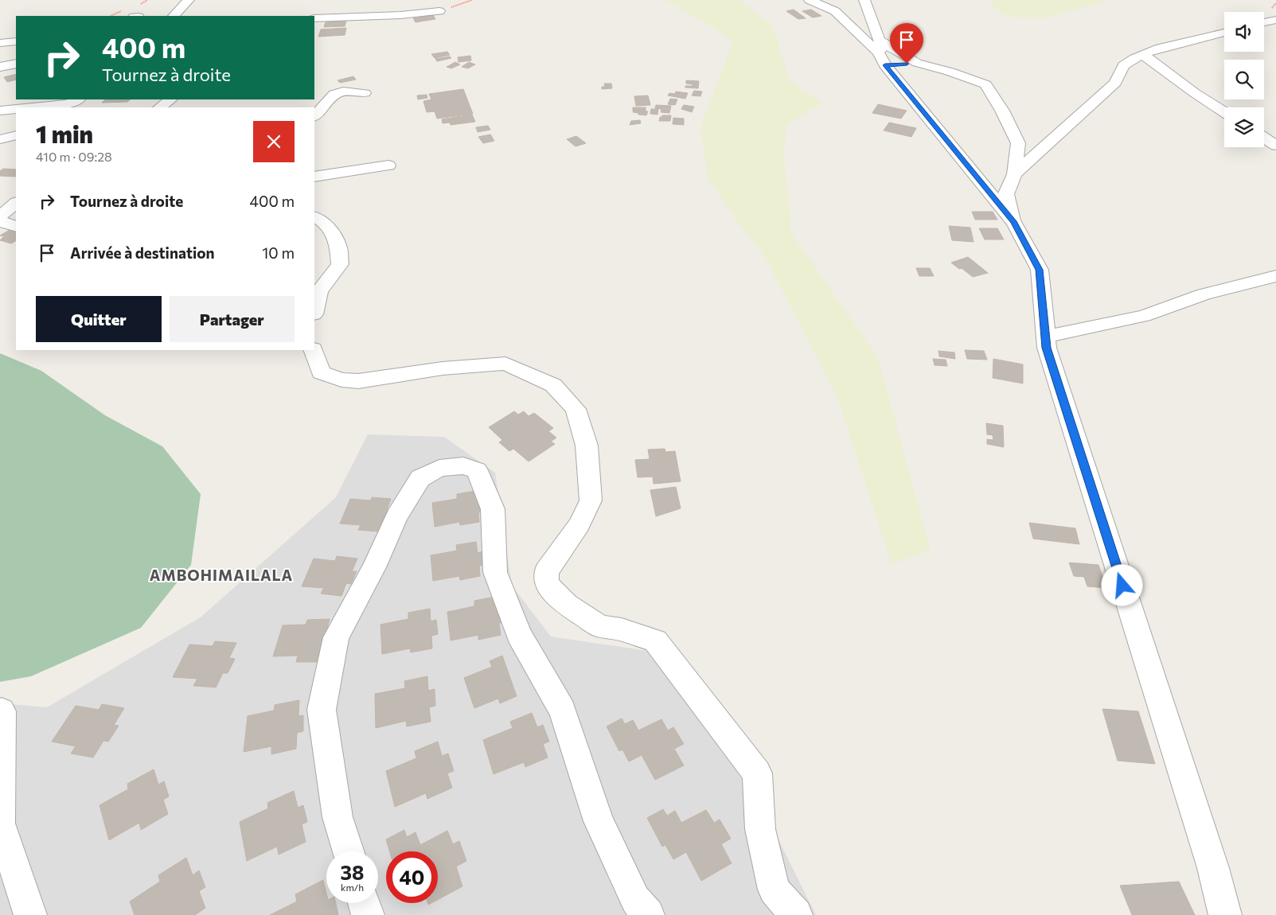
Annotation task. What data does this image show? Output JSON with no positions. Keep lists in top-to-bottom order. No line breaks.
{"districts":["AMBOHIMAILALA"],"page":{"turn":["400 m","Tournez à droite"],"heading":["1 min","410 m · 09:28"],"list":[{"name":"Tournez à droite","value":"400 m"},{"name":"Arrivée à destination","value":"10 m"}],"buttons":["Quitter","Partager"],"speed":"38 km/h","limit":"40"}}
